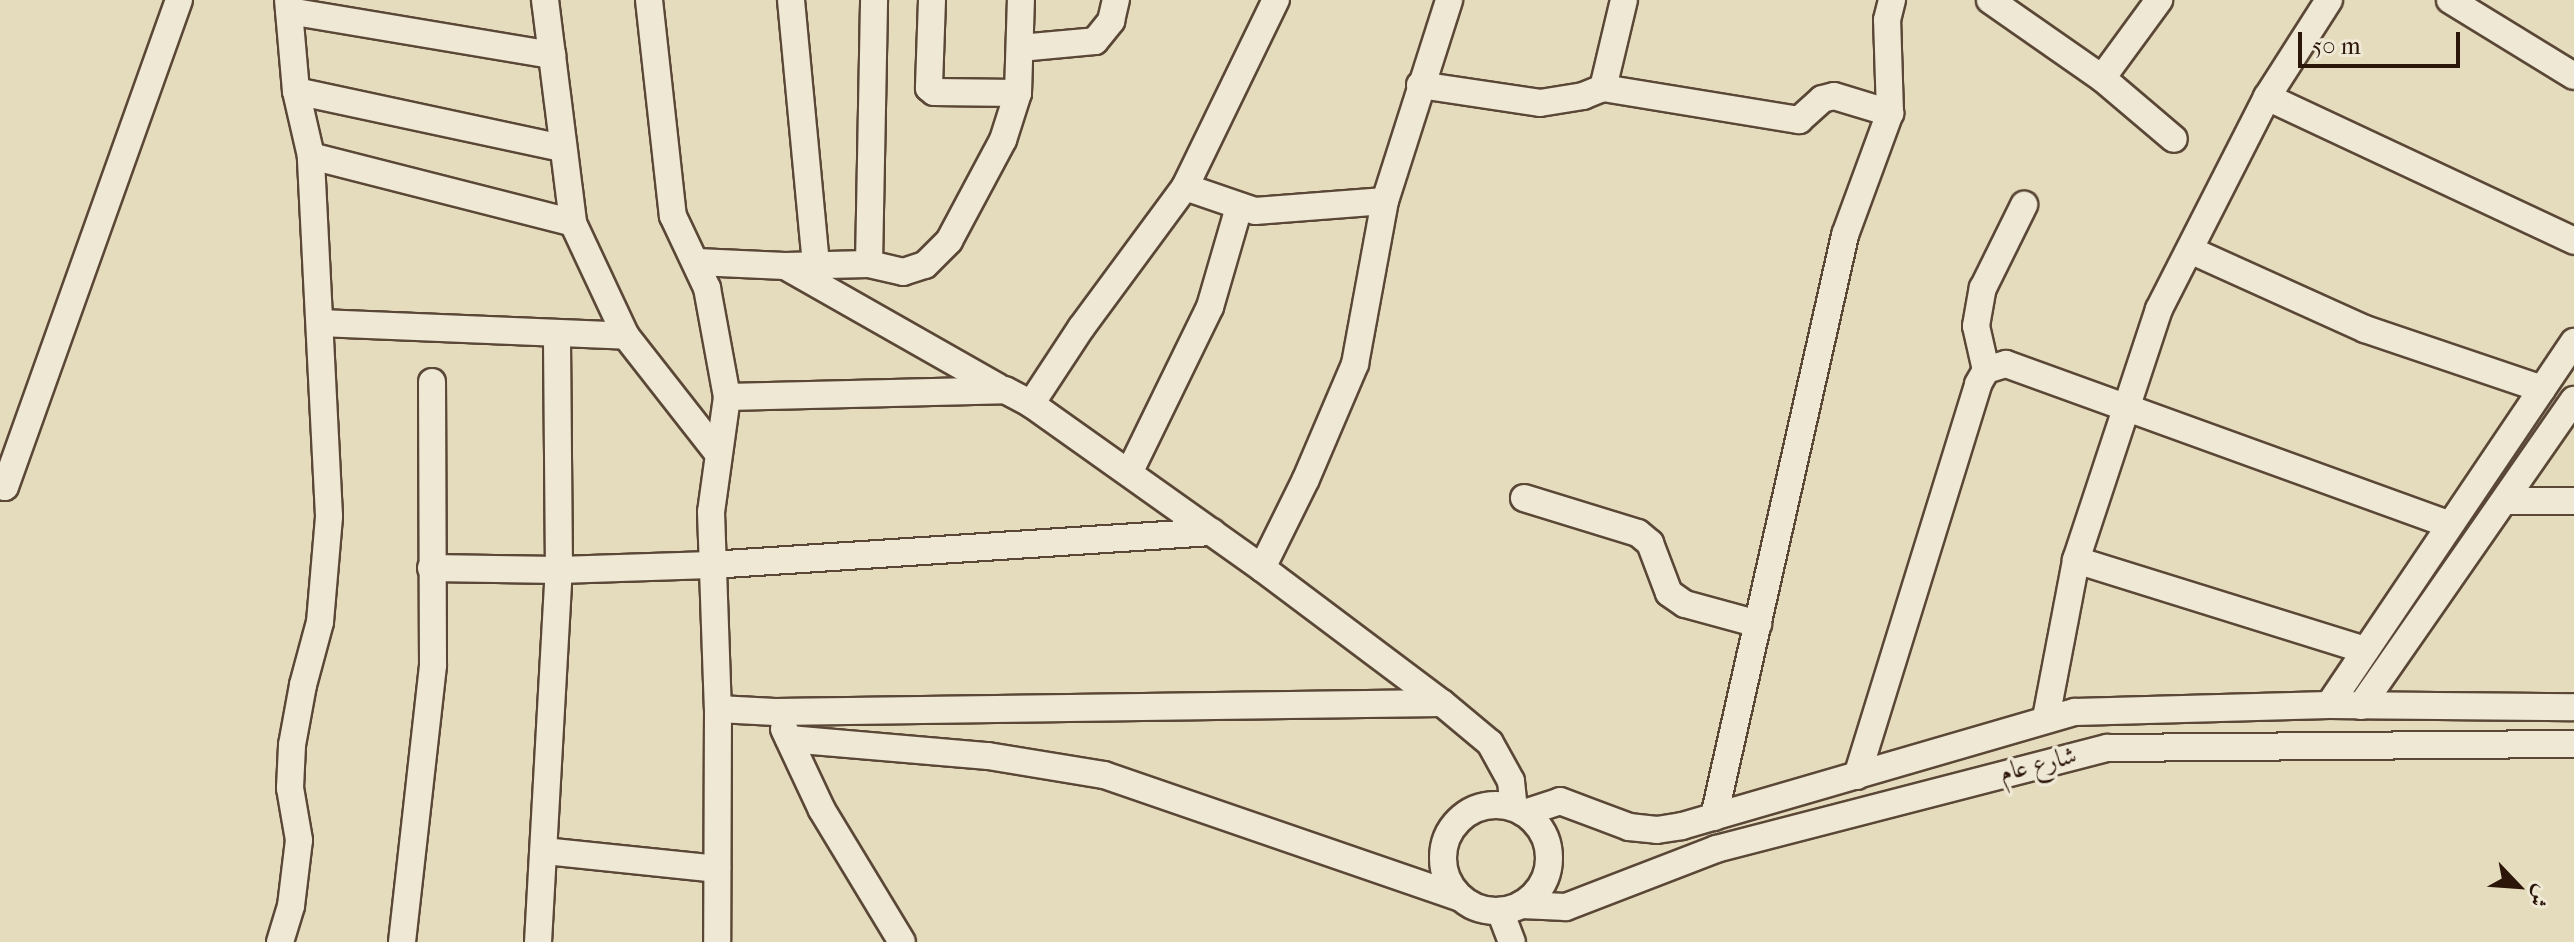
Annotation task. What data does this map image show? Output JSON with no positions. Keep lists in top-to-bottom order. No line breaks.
{"streets":{"street":["شارع عام"]},"scale_bar":"50 m","north":"bottom right"}
